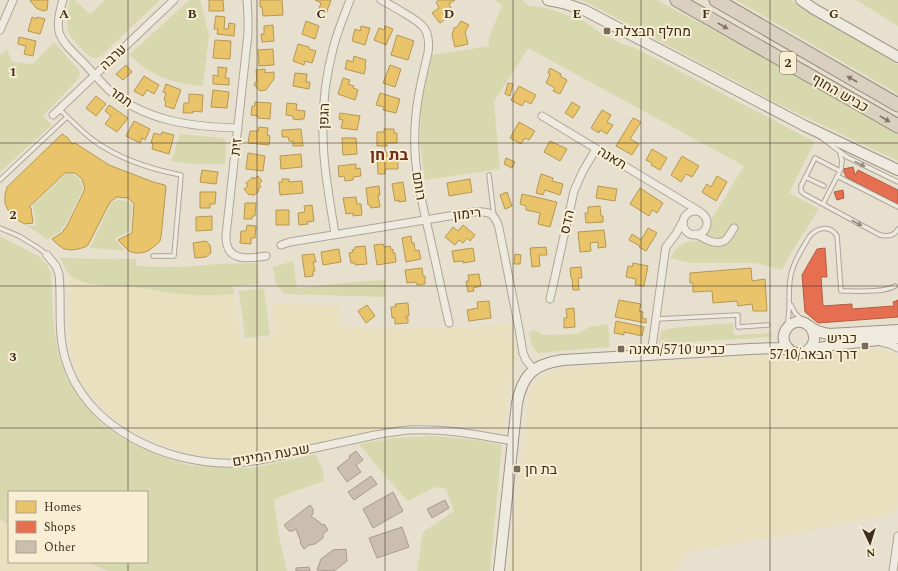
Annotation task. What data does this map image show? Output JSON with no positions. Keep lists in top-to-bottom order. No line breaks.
{"streets":{"highway":["2","כביש החוף"],"street":["ערבה","תמר","הגפן","זית","תאנה","רותם","רימון","הדס","שבעת המינים"]},"crossings":[["ערבה","תמר"],["תמר","זית"],["הגפן","רימון"],["תאנה","הדס"],["רותם","רימון"]],"districts":["בת חן"],"places":{"transit":["מחלף חבצלת","כביש 5710/דרך הבאר","כביש 5710/תאנה","בת חן"]},"legend":["Homes","Shops","Other"],"north":"bottom","grid":{"columns":["A","B","C","D","E","F","G"],"rows":["1","2","3"]}}
